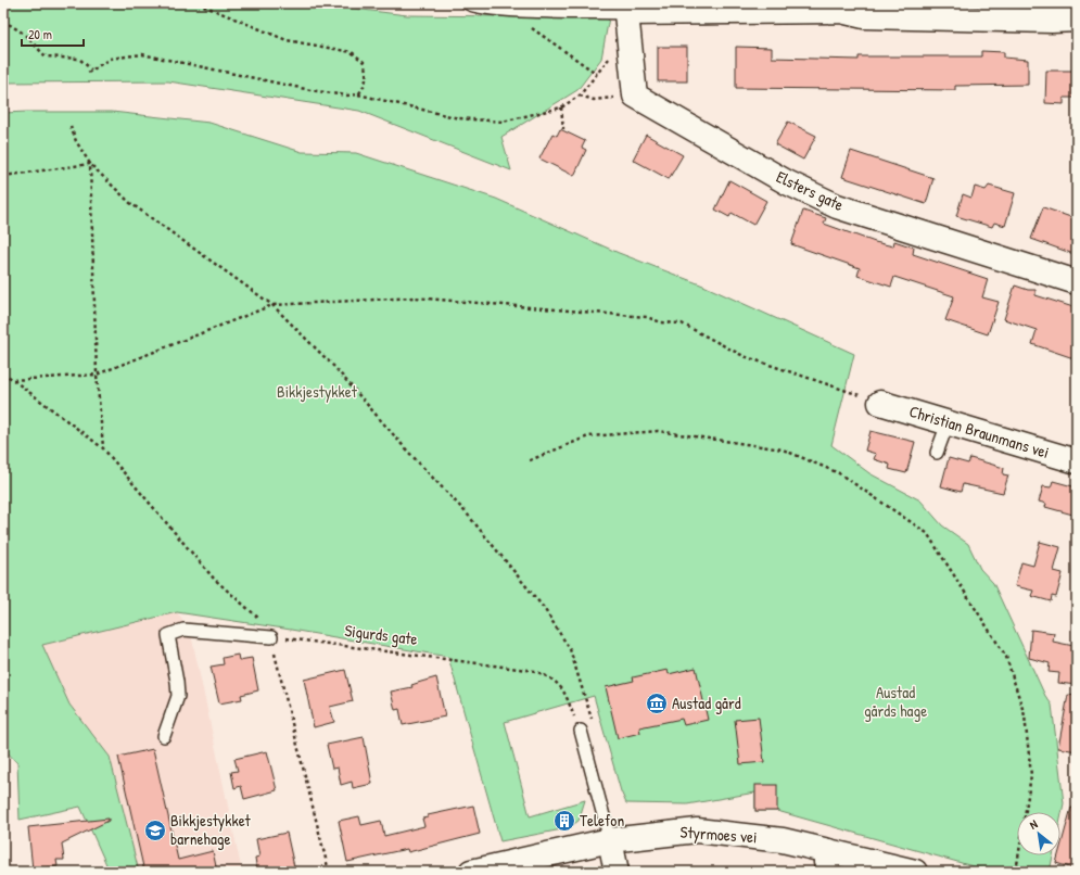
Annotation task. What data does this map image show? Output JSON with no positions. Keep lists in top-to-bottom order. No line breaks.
{"streets":{"street":["Elsters gate","Christian Braunmans vei","Styrmoes vei"],"path":["Sigurds gate"]},"parks":["Bikkjestykket","Austad gårds hage"],"places":{"museum":["Austad gård"],"building":["Telefon"],"school or university":["Bikkjestykket barnehage"]},"scale_bar":"20 m","north":"top left"}
